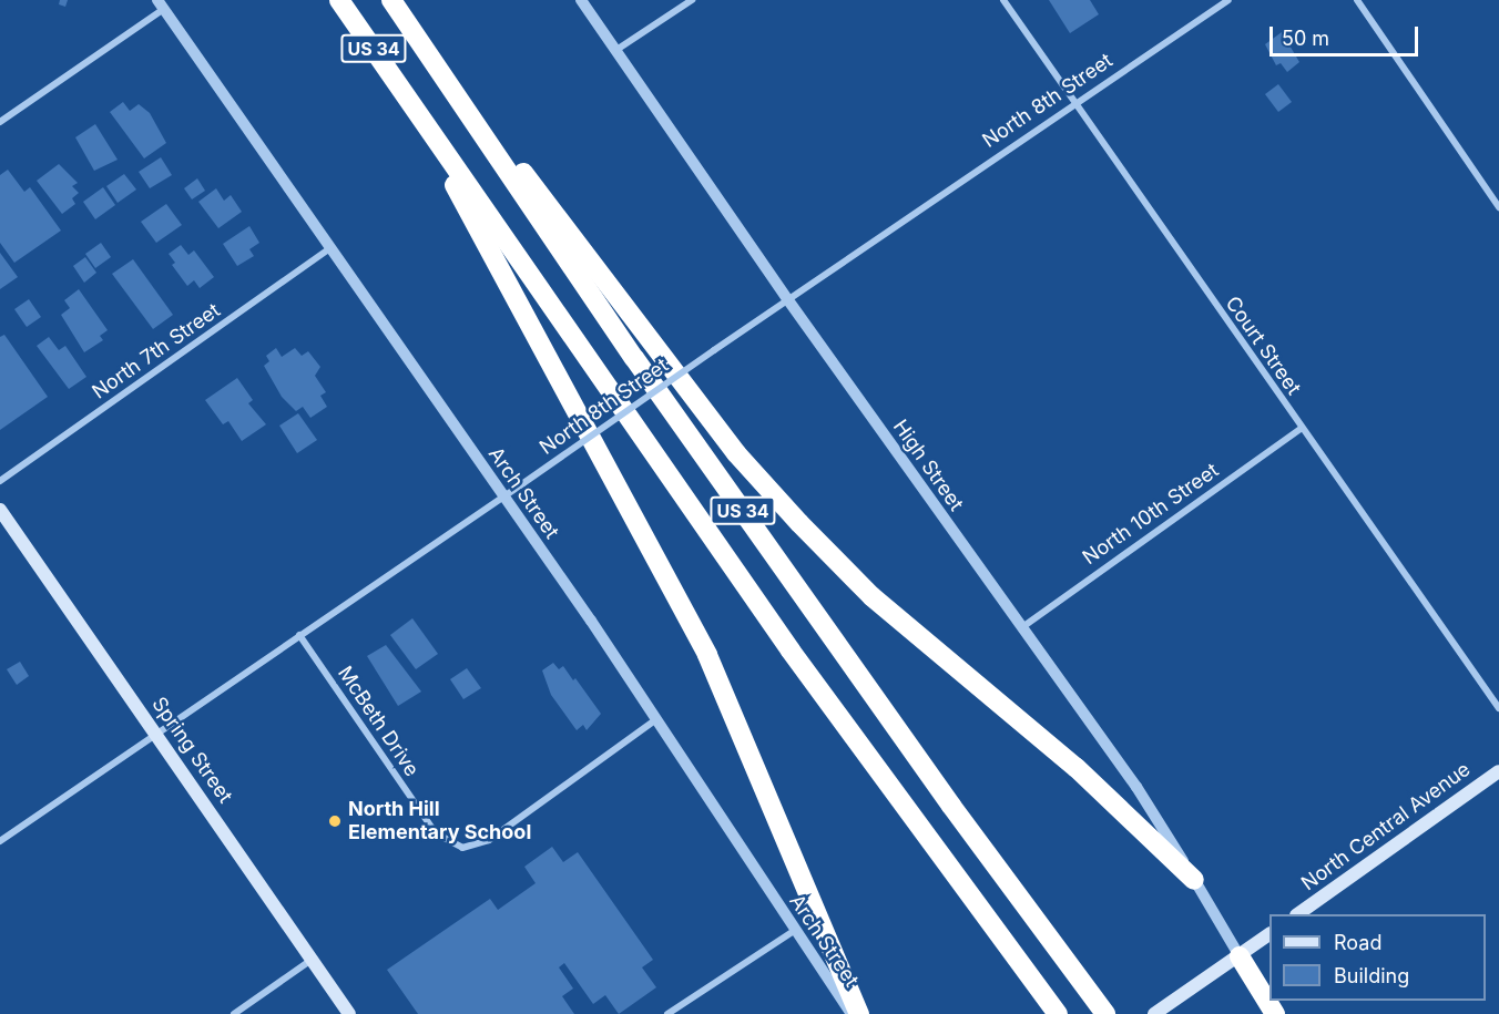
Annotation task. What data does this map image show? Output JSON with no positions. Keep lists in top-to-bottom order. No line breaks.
{"streets":{"highway":["US 34"],"main road":["Spring Street","North Central Avenue"],"street":["North 8th Street","Court Street","North 7th Street","High Street","Arch Street","North 10th Street","McBeth Drive"]},"crossings":[["North 8th Street","Court Street"],["North 8th Street","High Street"],["North 8th Street","Arch Street"],["North 8th Street","McBeth Drive"],["North 8th Street","Spring Street"],["Court Street","North 10th Street"],["North 7th Street","Arch Street"],["High Street","North 10th Street"],["Arch Street","McBeth Drive"]],"places":["North Hill Elementary School"],"legend":["Road","Building"],"scale_bar":"50 m"}
